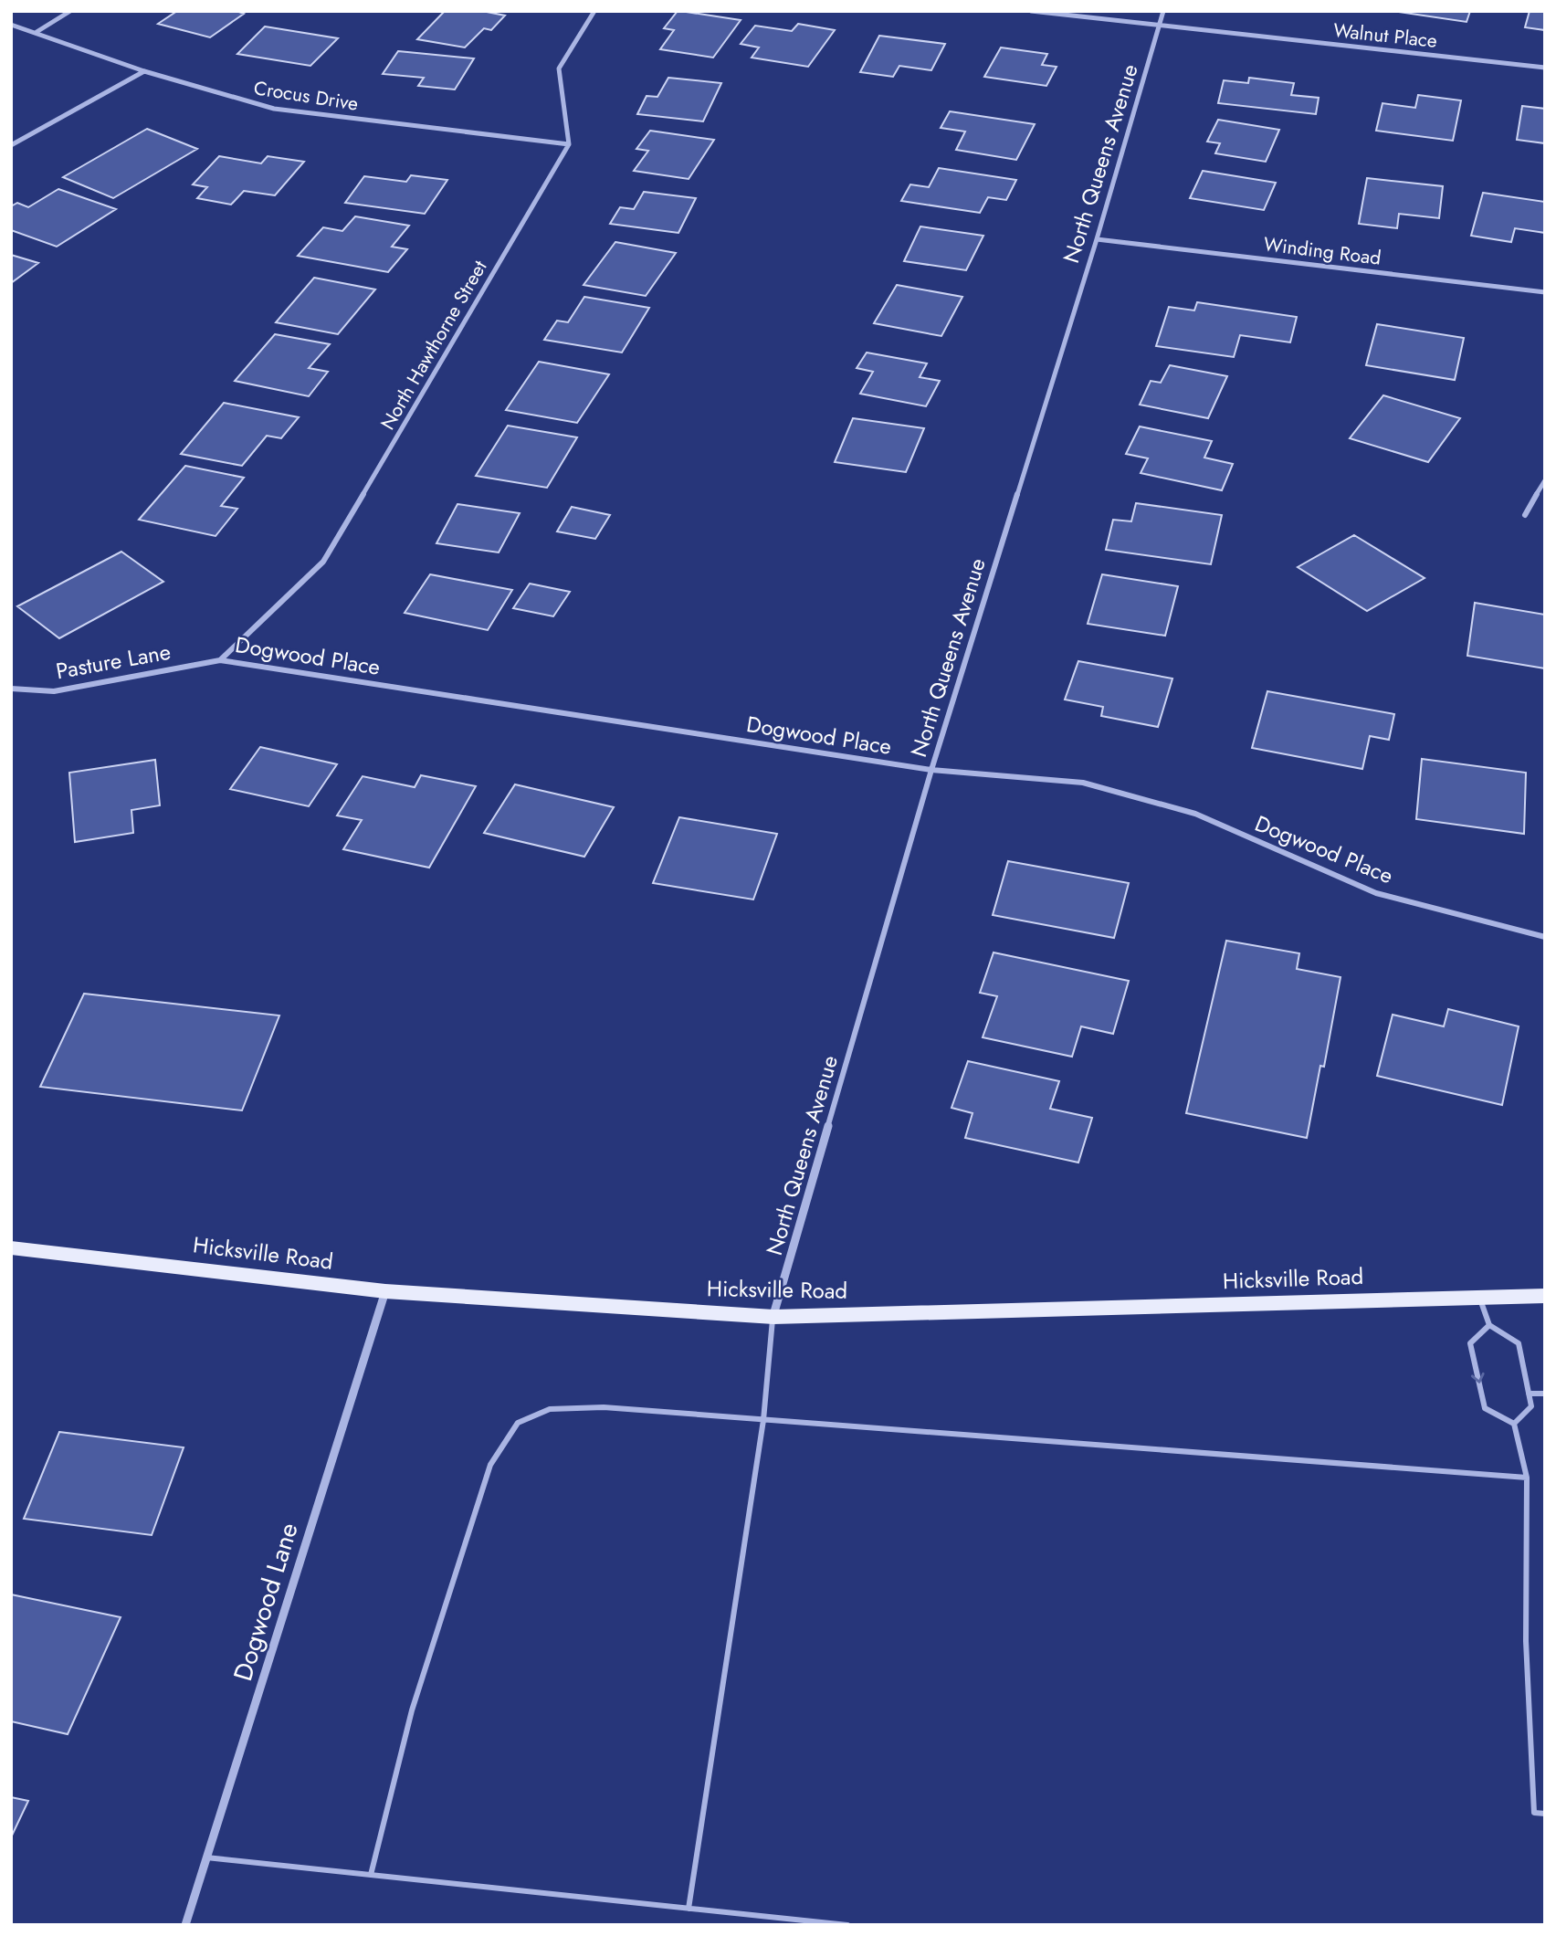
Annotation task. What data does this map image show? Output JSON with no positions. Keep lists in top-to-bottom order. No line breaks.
{"streets":{"main road":["Hicksville Road"],"street":["Walnut Place","Crocus Drive","North Queens Avenue","Winding Road","North Hawthorne Street","Dogwood Place","Pasture Lane","Dogwood Lane"]},"crossings":[["Walnut Place","North Queens Avenue"],["Crocus Drive","North Hawthorne Street"],["North Queens Avenue","Winding Road"],["North Queens Avenue","Dogwood Place"],["North Queens Avenue","Hicksville Road"],["North Hawthorne Street","Dogwood Place"],["North Hawthorne Street","Pasture Lane"],["Dogwood Place","Pasture Lane"],["Hicksville Road","Dogwood Lane"]]}
